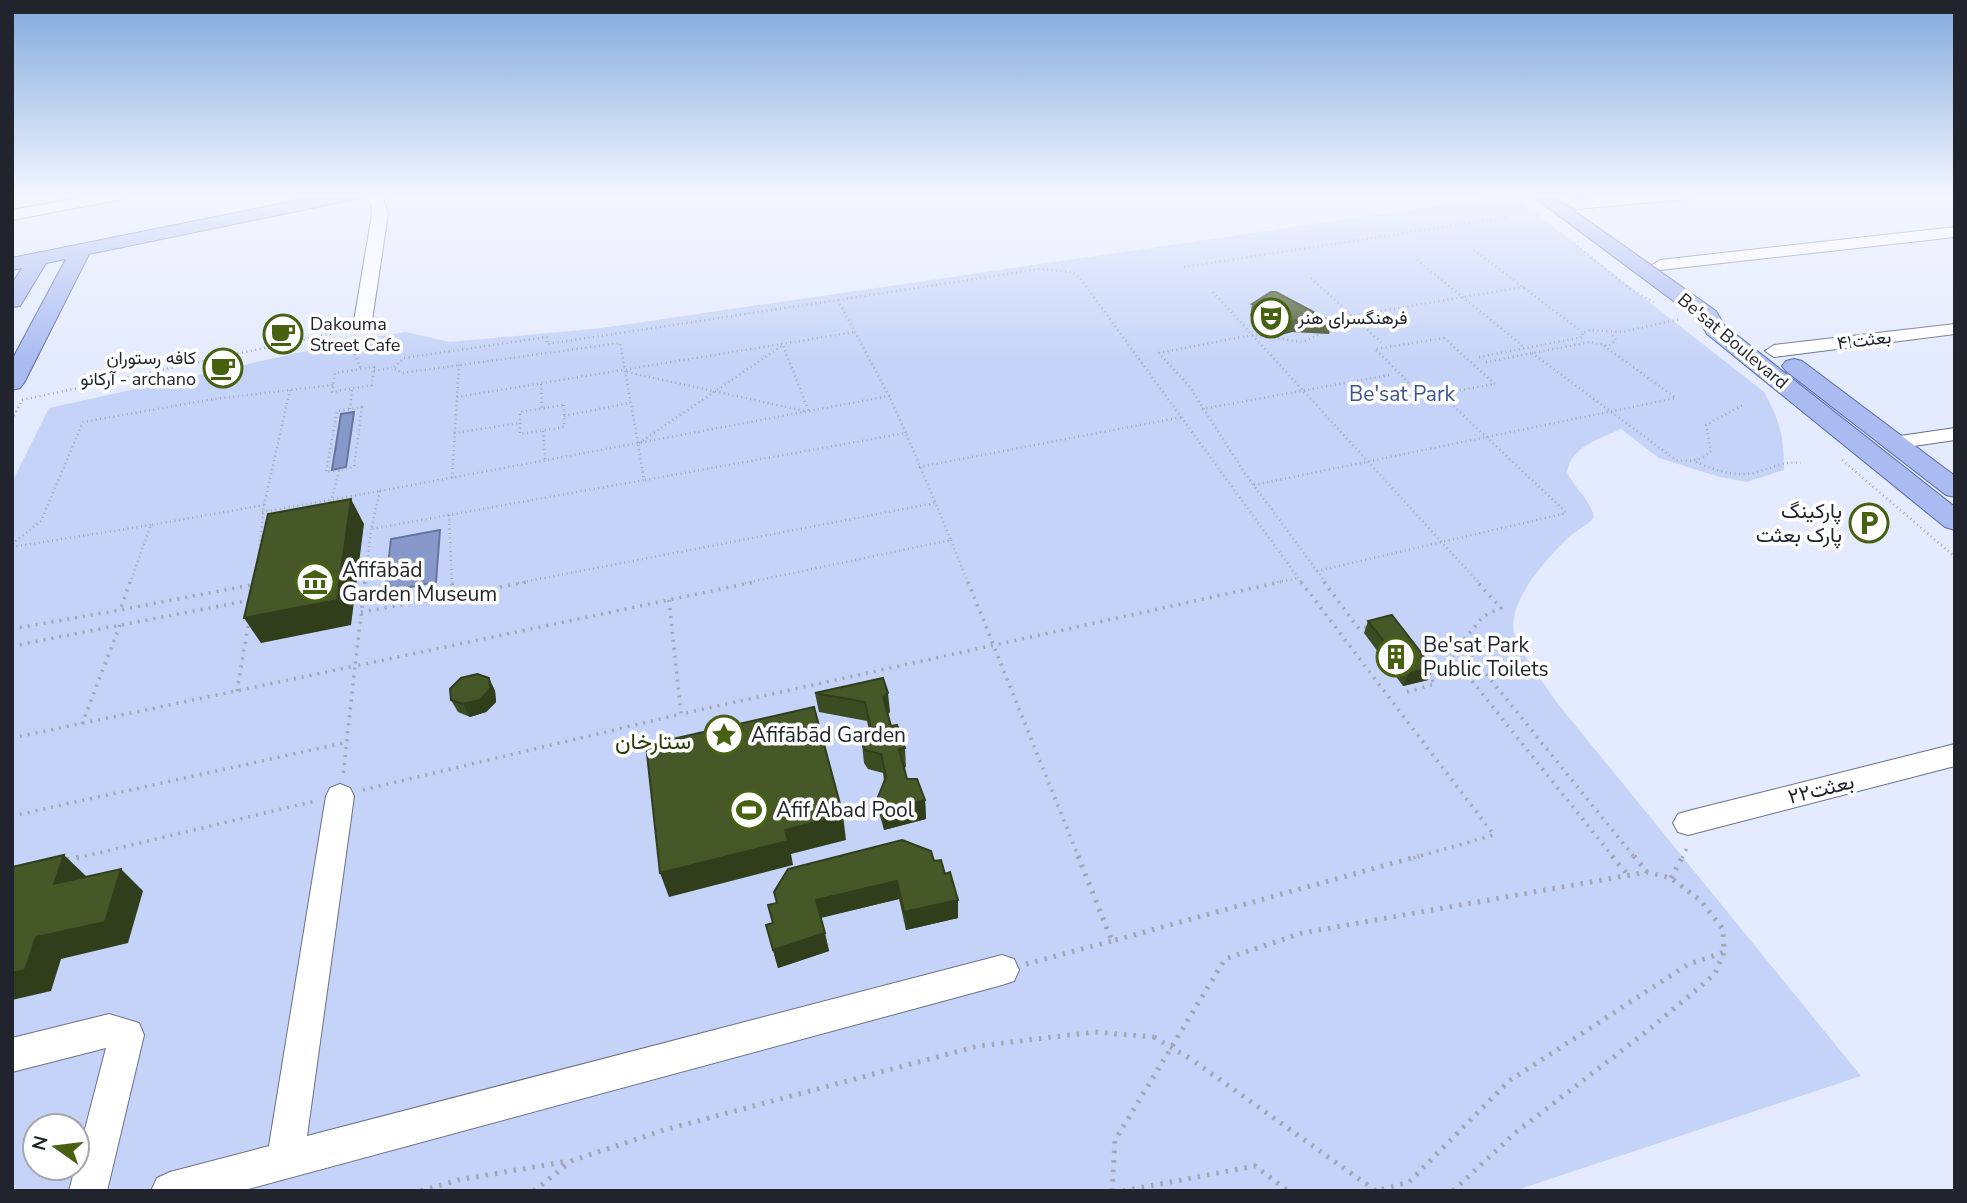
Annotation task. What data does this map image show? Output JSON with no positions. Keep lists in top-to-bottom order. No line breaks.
{"streets":{"main road":["Be'sat Boulevard"],"street":["بعثت۴۱","بعثت۲۲"]},"crossings":[["بعثت۴۱","Be'sat Boulevard"]],"districts":["ستارخان"],"parks":["Be'sat Park"],"places":{"theatre":["فرهنگسرای هنر"],"cafe":["Dakouma Street Cafe","کافه رستوران آرکانو - archano"],"parking":["پارکینگ پارک بعثت"],"museum":["Afifābād Garden Museum"],"building":["Be'sat Park Public Toilets"],"place":["Afifābād Garden"],"sports":["Afif Abad Pool"]},"north":"left"}
